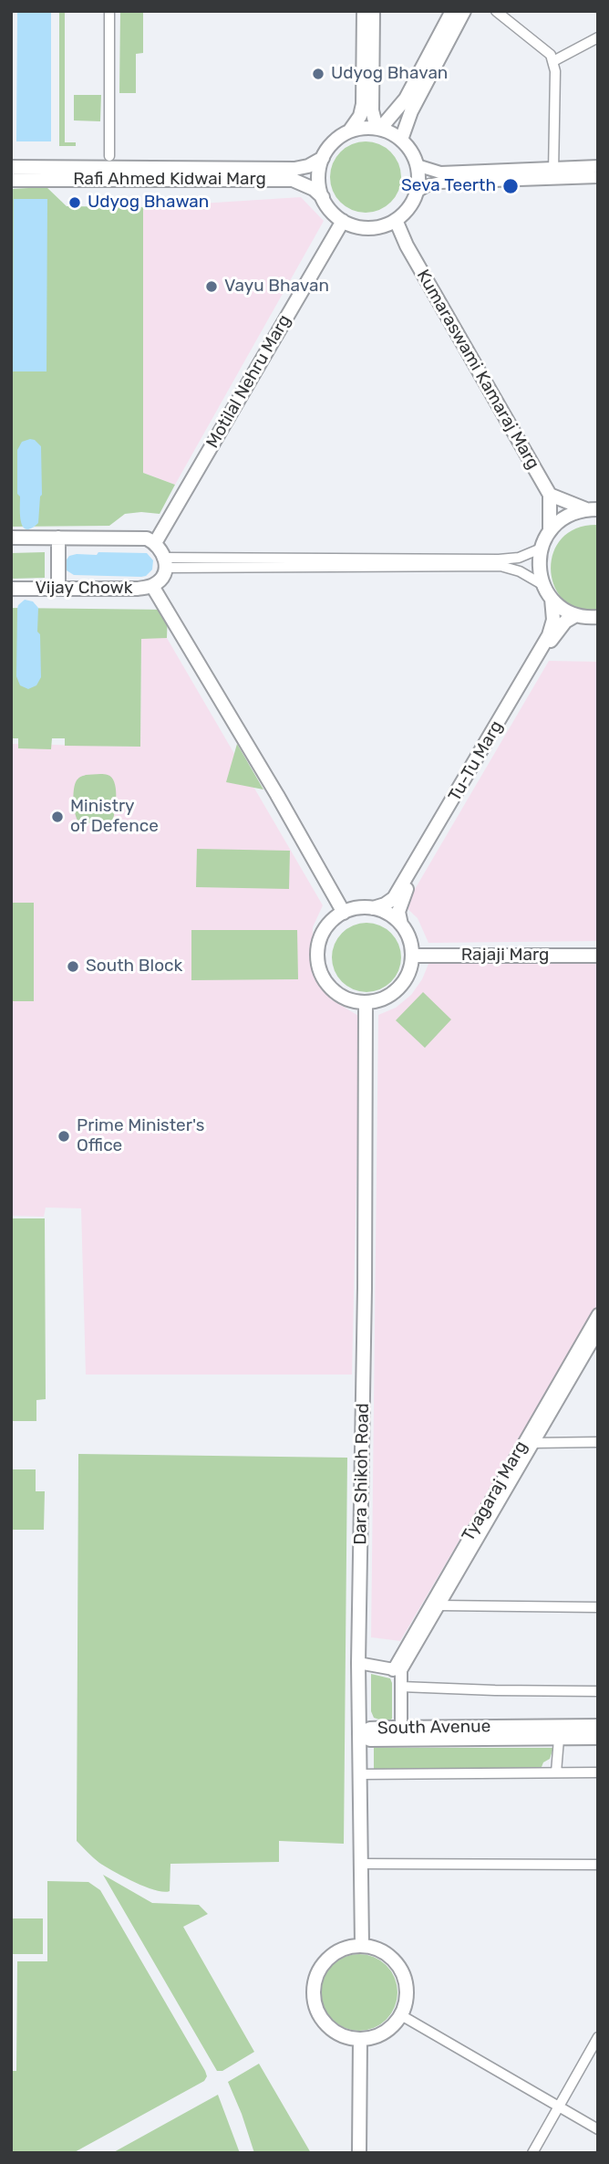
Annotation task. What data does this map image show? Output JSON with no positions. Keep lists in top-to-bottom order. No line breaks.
{"streets":{"main road":["Rafi Ahmed Kidwai Marg","Kumaraswami Kamaraj Marg","Motilal Nehru Marg","Vijay Chowk","Tu-Tu Marg","Rajaji Marg","Dara Shikoh Road","South Avenue"],"street":["Tyagaraj Marg"]},"crossings":[["Rafi Ahmed Kidwai Marg","Kumaraswami Kamaraj Marg"],["Rafi Ahmed Kidwai Marg","Motilal Nehru Marg"],["Kumaraswami Kamaraj Marg","Motilal Nehru Marg"],["Tu-Tu Marg","Rajaji Marg"],["Tu-Tu Marg","Dara Shikoh Road"],["Rajaji Marg","Dara Shikoh Road"],["Dara Shikoh Road","South Avenue"],["Tyagaraj Marg","South Avenue"]],"places":["Udyog Bhavan","Seva Teerth","Udyog Bhawan","Vayu Bhavan","Ministry of Defence","South Block","Prime Minister's Office"]}
